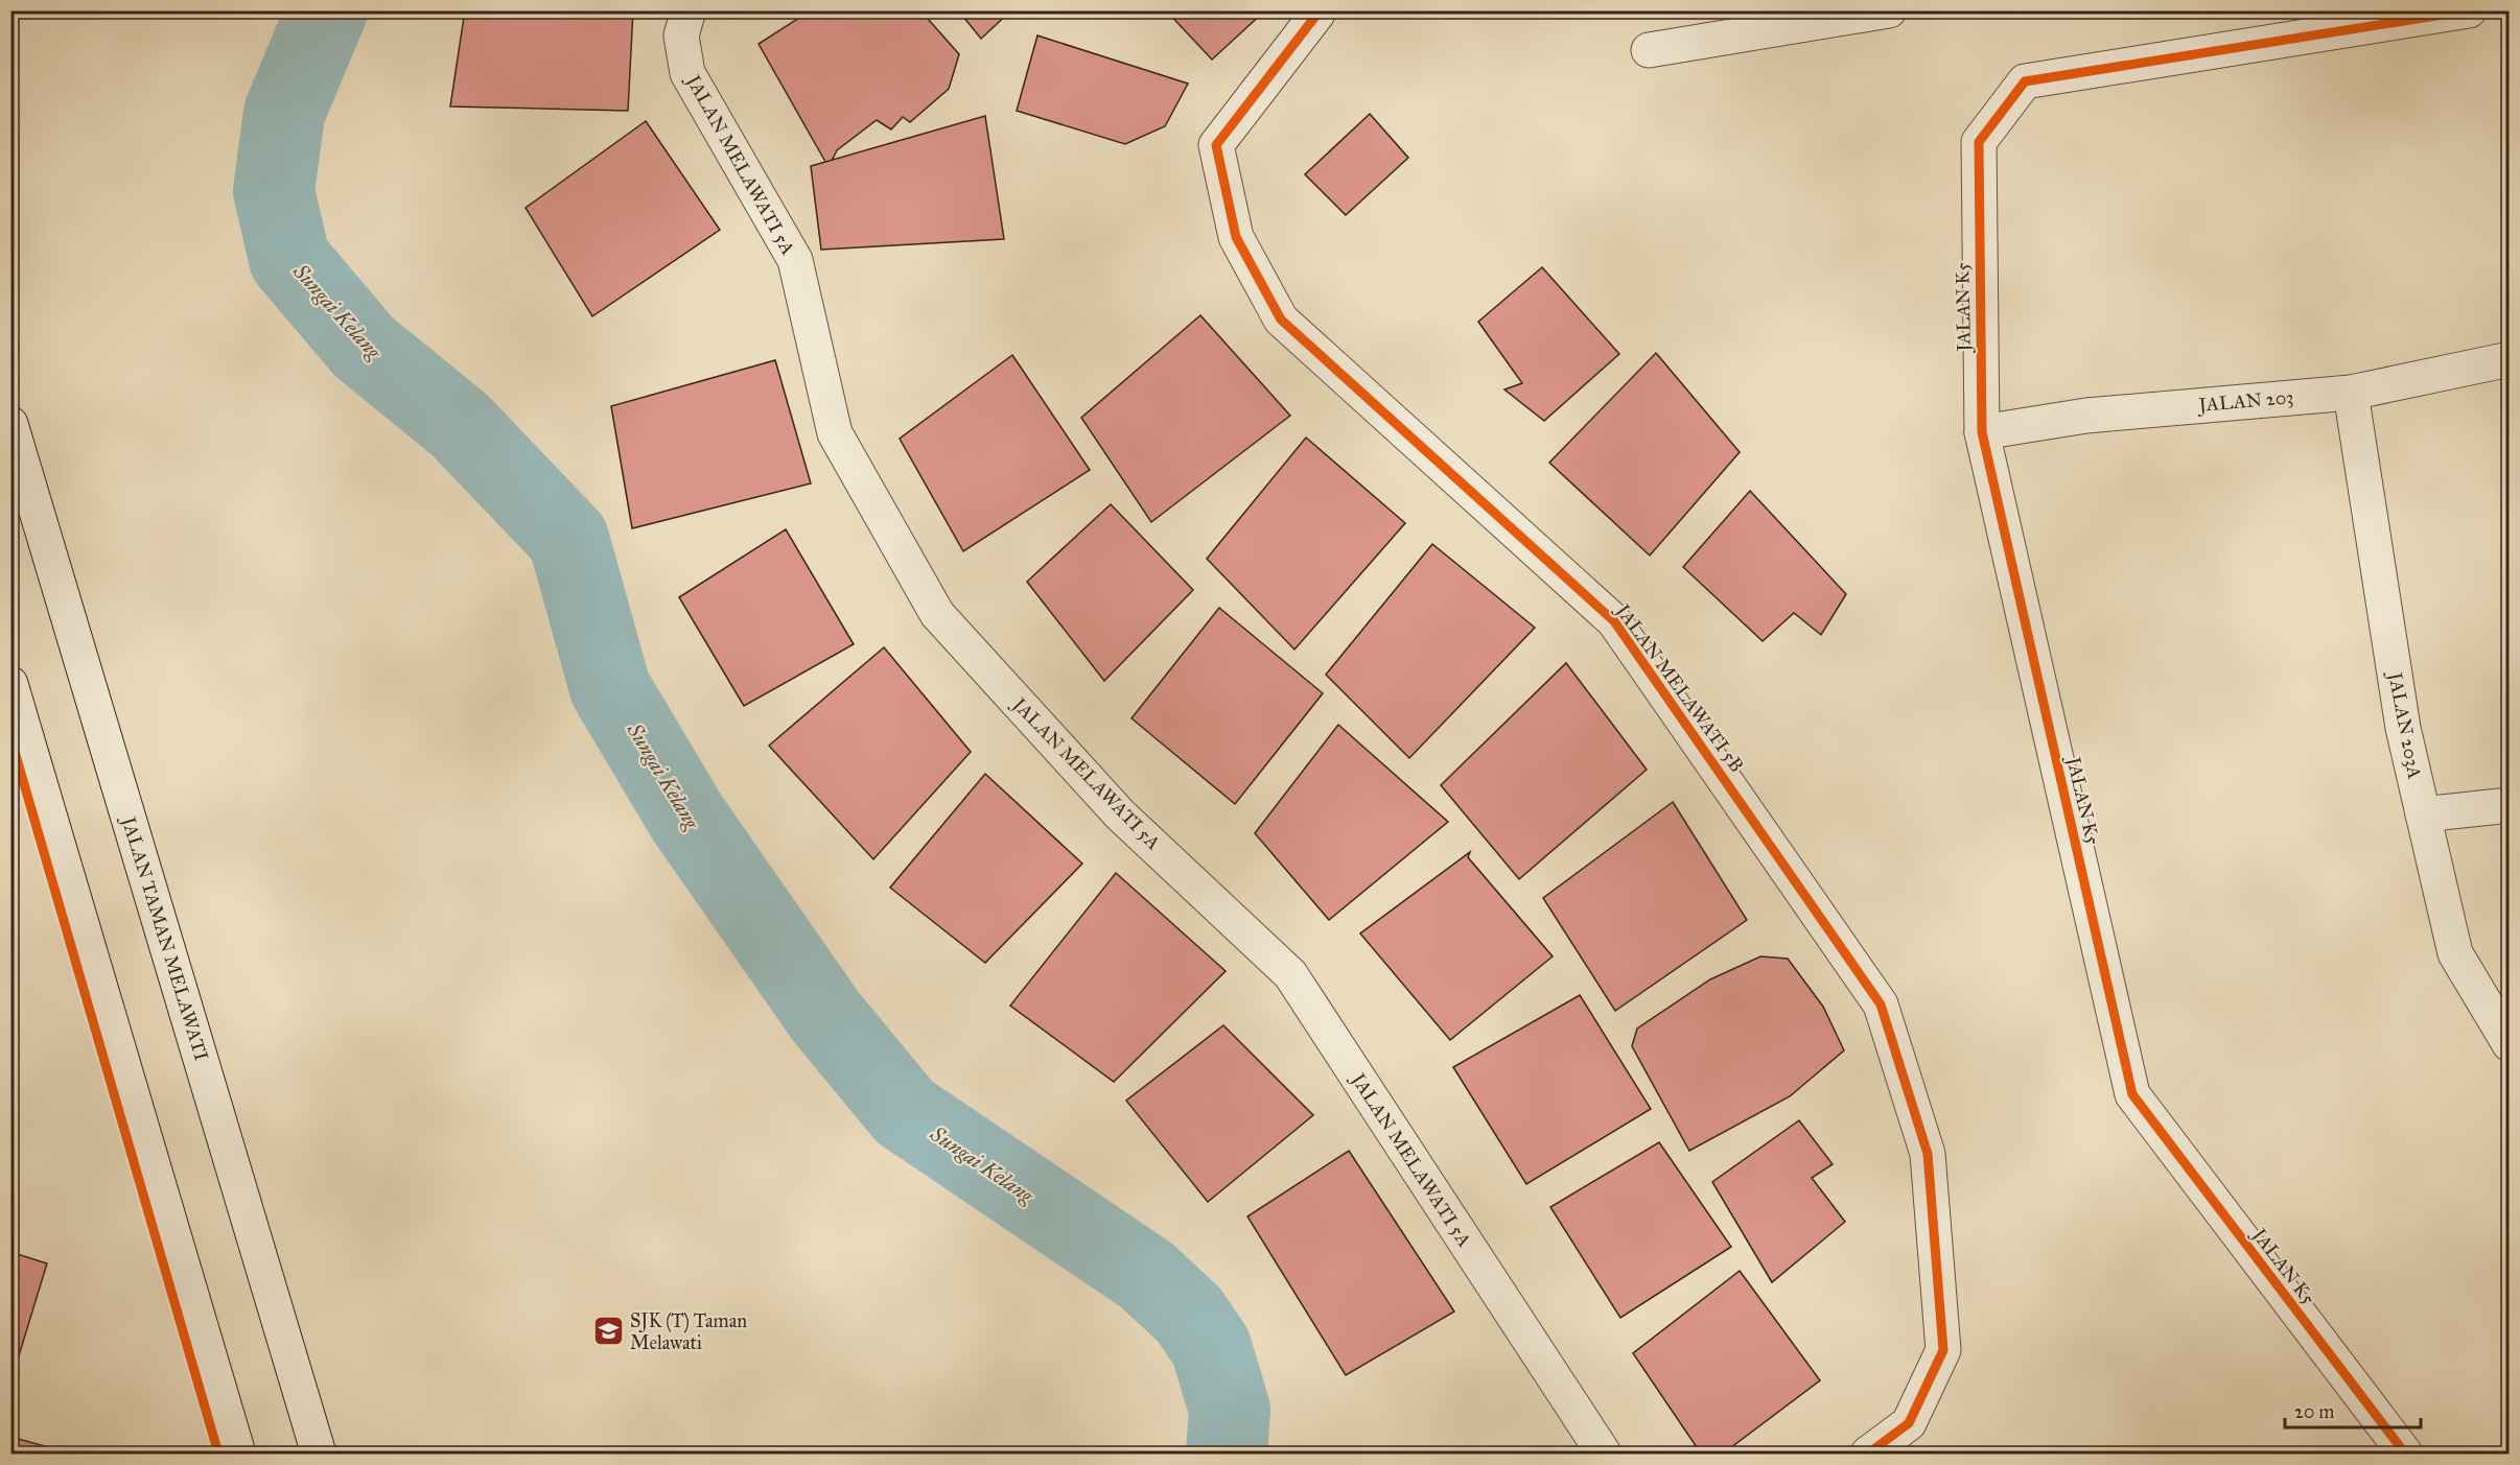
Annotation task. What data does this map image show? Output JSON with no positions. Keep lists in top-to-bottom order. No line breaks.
{"streets":{"street":["JALAN MELAWATI 5A","JALAN K5","JALAN 203","JALAN MELAWATI 5B","JALAN 203A","JALAN TAMAN MELAWATI"]},"crossings":[["JALAN K5","JALAN 203"],["JALAN 203","JALAN 203A"]],"water":["Sungai Kelang"],"places":{"school or university":["SJK (T) Taman Melawati"]},"scale_bar":"20 m"}
